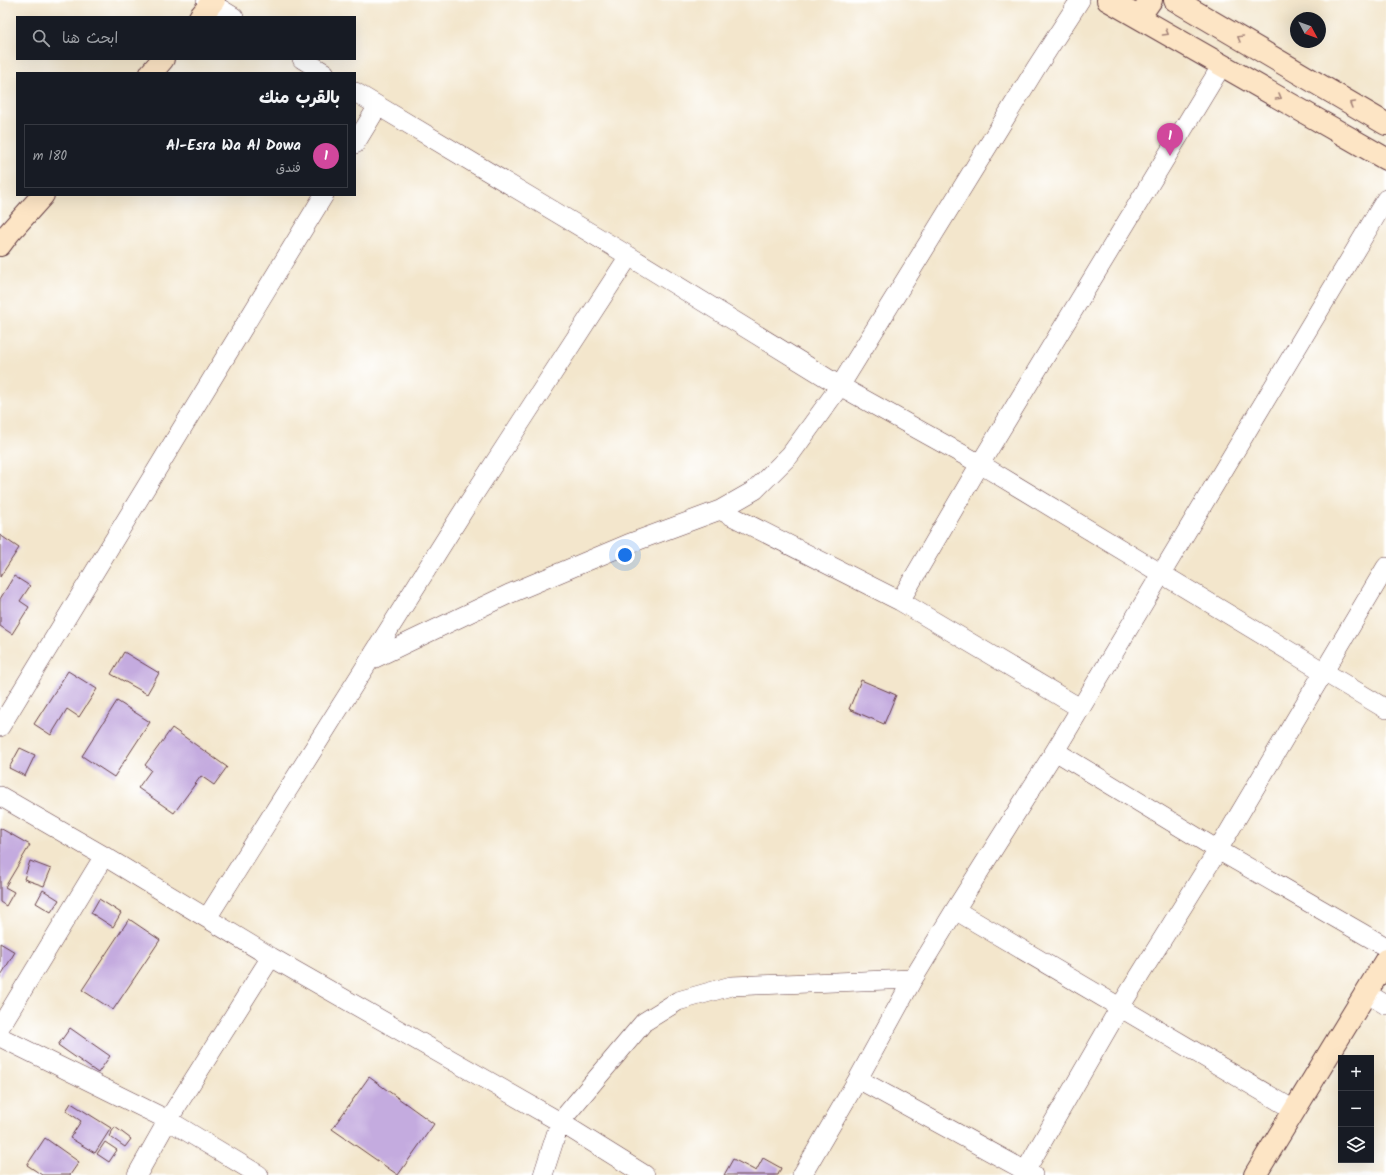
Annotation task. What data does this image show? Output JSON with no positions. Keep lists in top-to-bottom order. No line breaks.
{"north":"bottom right","page":{"search":"ابحث هنا","heading":"بالقرب منك","pins":"1","list":[{"mark":"1","name":"Al-Esra Wa Al Dowa","note":"فندق","value":"180 m"}],"map_buttons":["+","−"]}}
